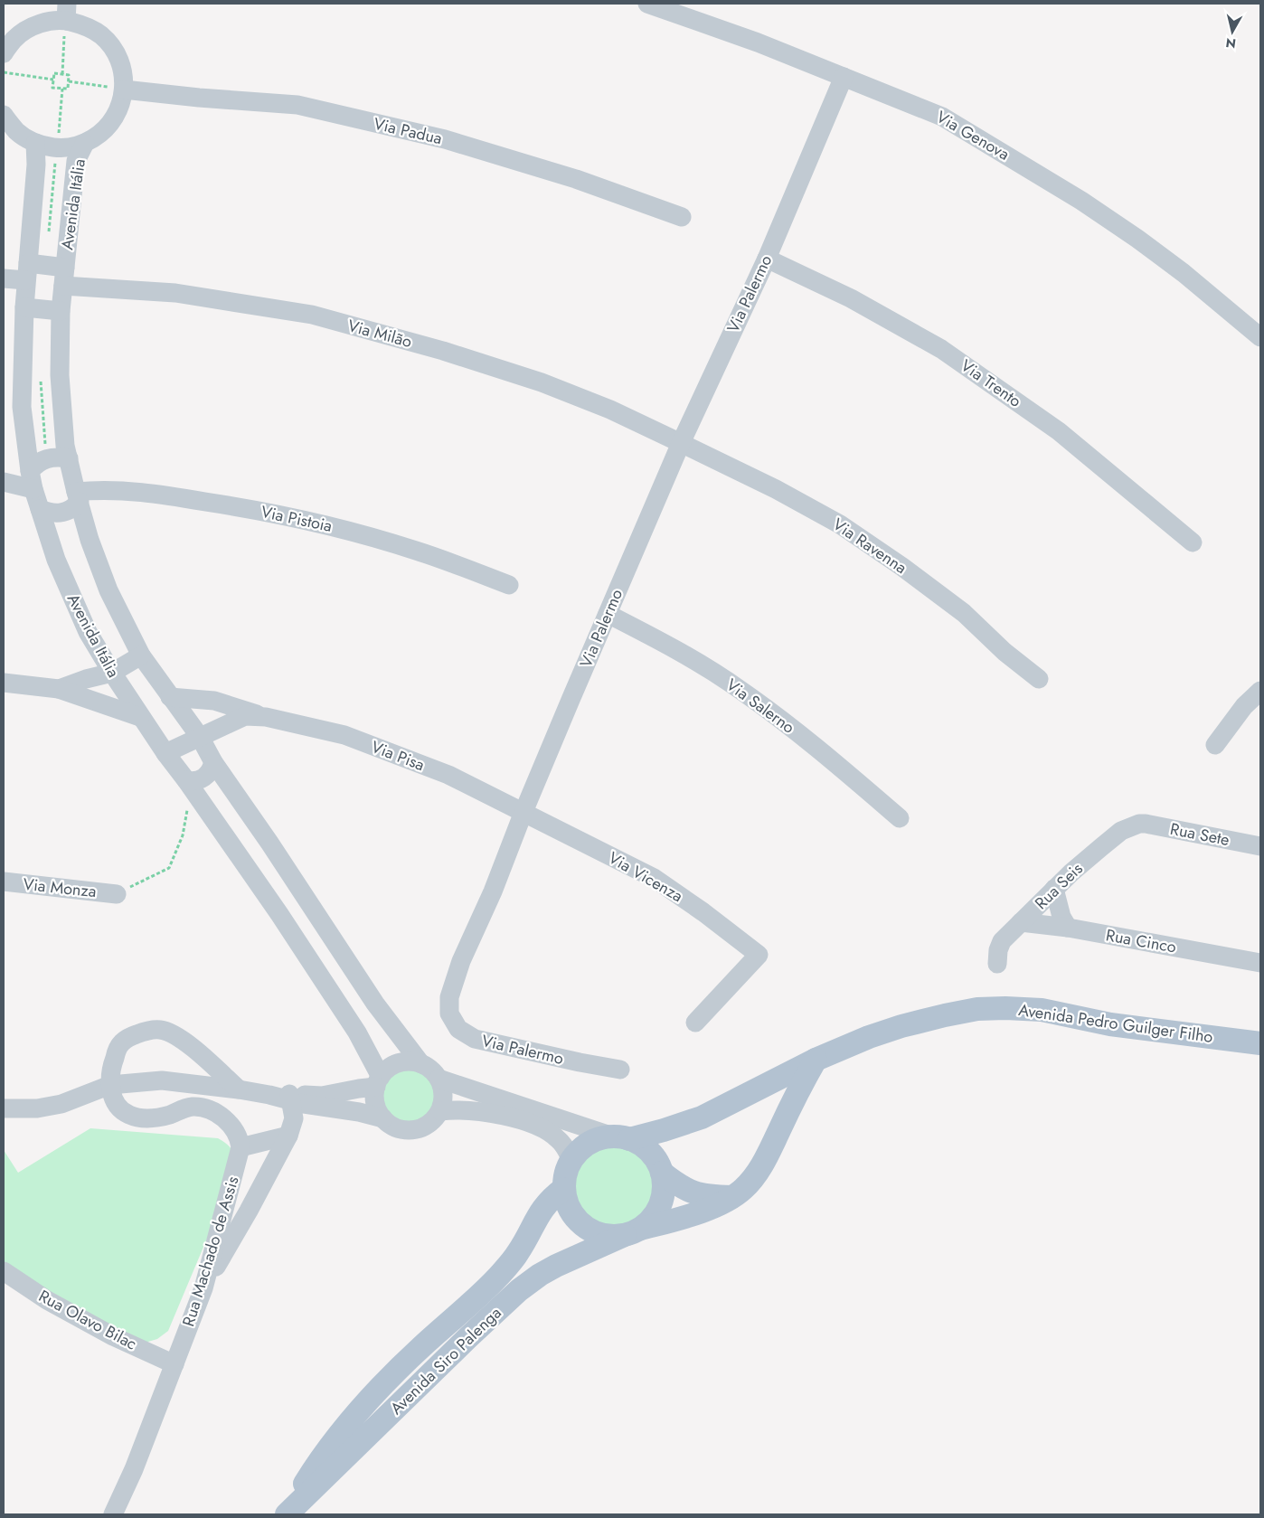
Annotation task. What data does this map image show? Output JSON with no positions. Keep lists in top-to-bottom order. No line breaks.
{"streets":{"main road":["Avenida Pedro Guilger Filho","Avenida Siro Palenga"],"street":["Via Padua","Via Genova","Avenida Itália","Via Palermo","Via Milão","Via Trento","Via Pistoia","Via Ravenna","Via Salerno","Via Pisa","Rua Sete","Via Vicenza","Rua Seis","Via Monza","Rua Cinco","Rua Machado de Assis","Rua Olavo Bilac"]},"crossings":[["Via Genova","Via Palermo"],["Avenida Itália","Via Milão"],["Avenida Itália","Via Pistoia"],["Avenida Itália","Via Pisa"],["Via Palermo","Via Milão"],["Via Palermo","Via Trento"],["Via Palermo","Via Ravenna"],["Via Palermo","Via Salerno"],["Via Palermo","Via Pisa"],["Via Palermo","Via Vicenza"],["Via Milão","Via Ravenna"],["Via Pisa","Via Vicenza"],["Rua Sete","Rua Seis"],["Rua Seis","Rua Cinco"],["Avenida Pedro Guilger Filho","Avenida Siro Palenga"],["Rua Machado de Assis","Rua Olavo Bilac"]],"north":"bottom"}
